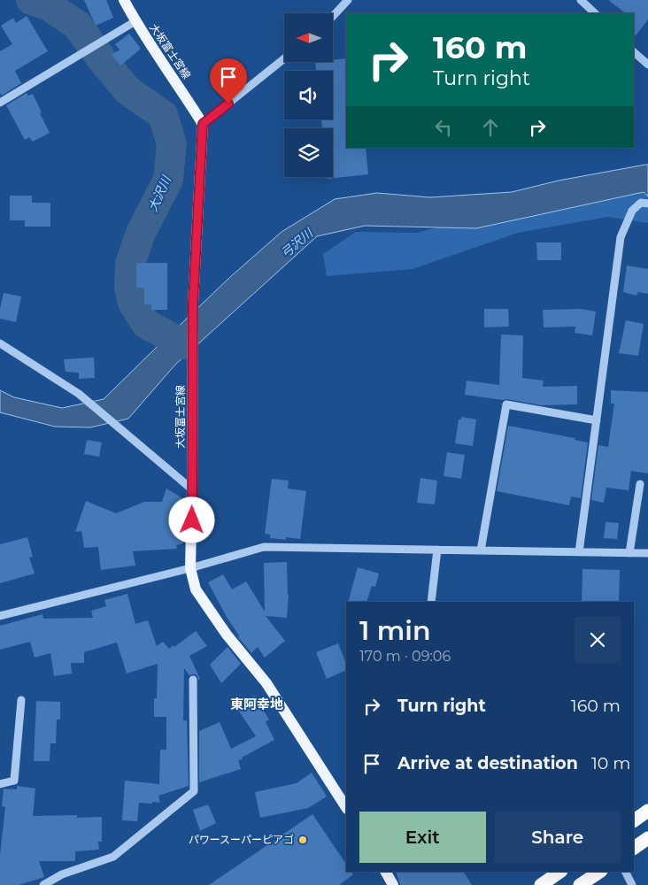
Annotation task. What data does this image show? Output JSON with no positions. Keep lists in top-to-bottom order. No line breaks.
{"streets":{"main road":["大坂富士宮線"]},"districts":["東阿幸地"],"water":["大沢川","弓沢川"],"places":["パワースーパーピアゴ"],"north":"left","page":{"turn":["160 m","Turn right"],"heading":["1 min","170 m · 09:06"],"list":[{"name":"Turn right","value":"160 m"},{"name":"Arrive at destination","value":"10 m"}],"buttons":["Exit","Share"]}}
